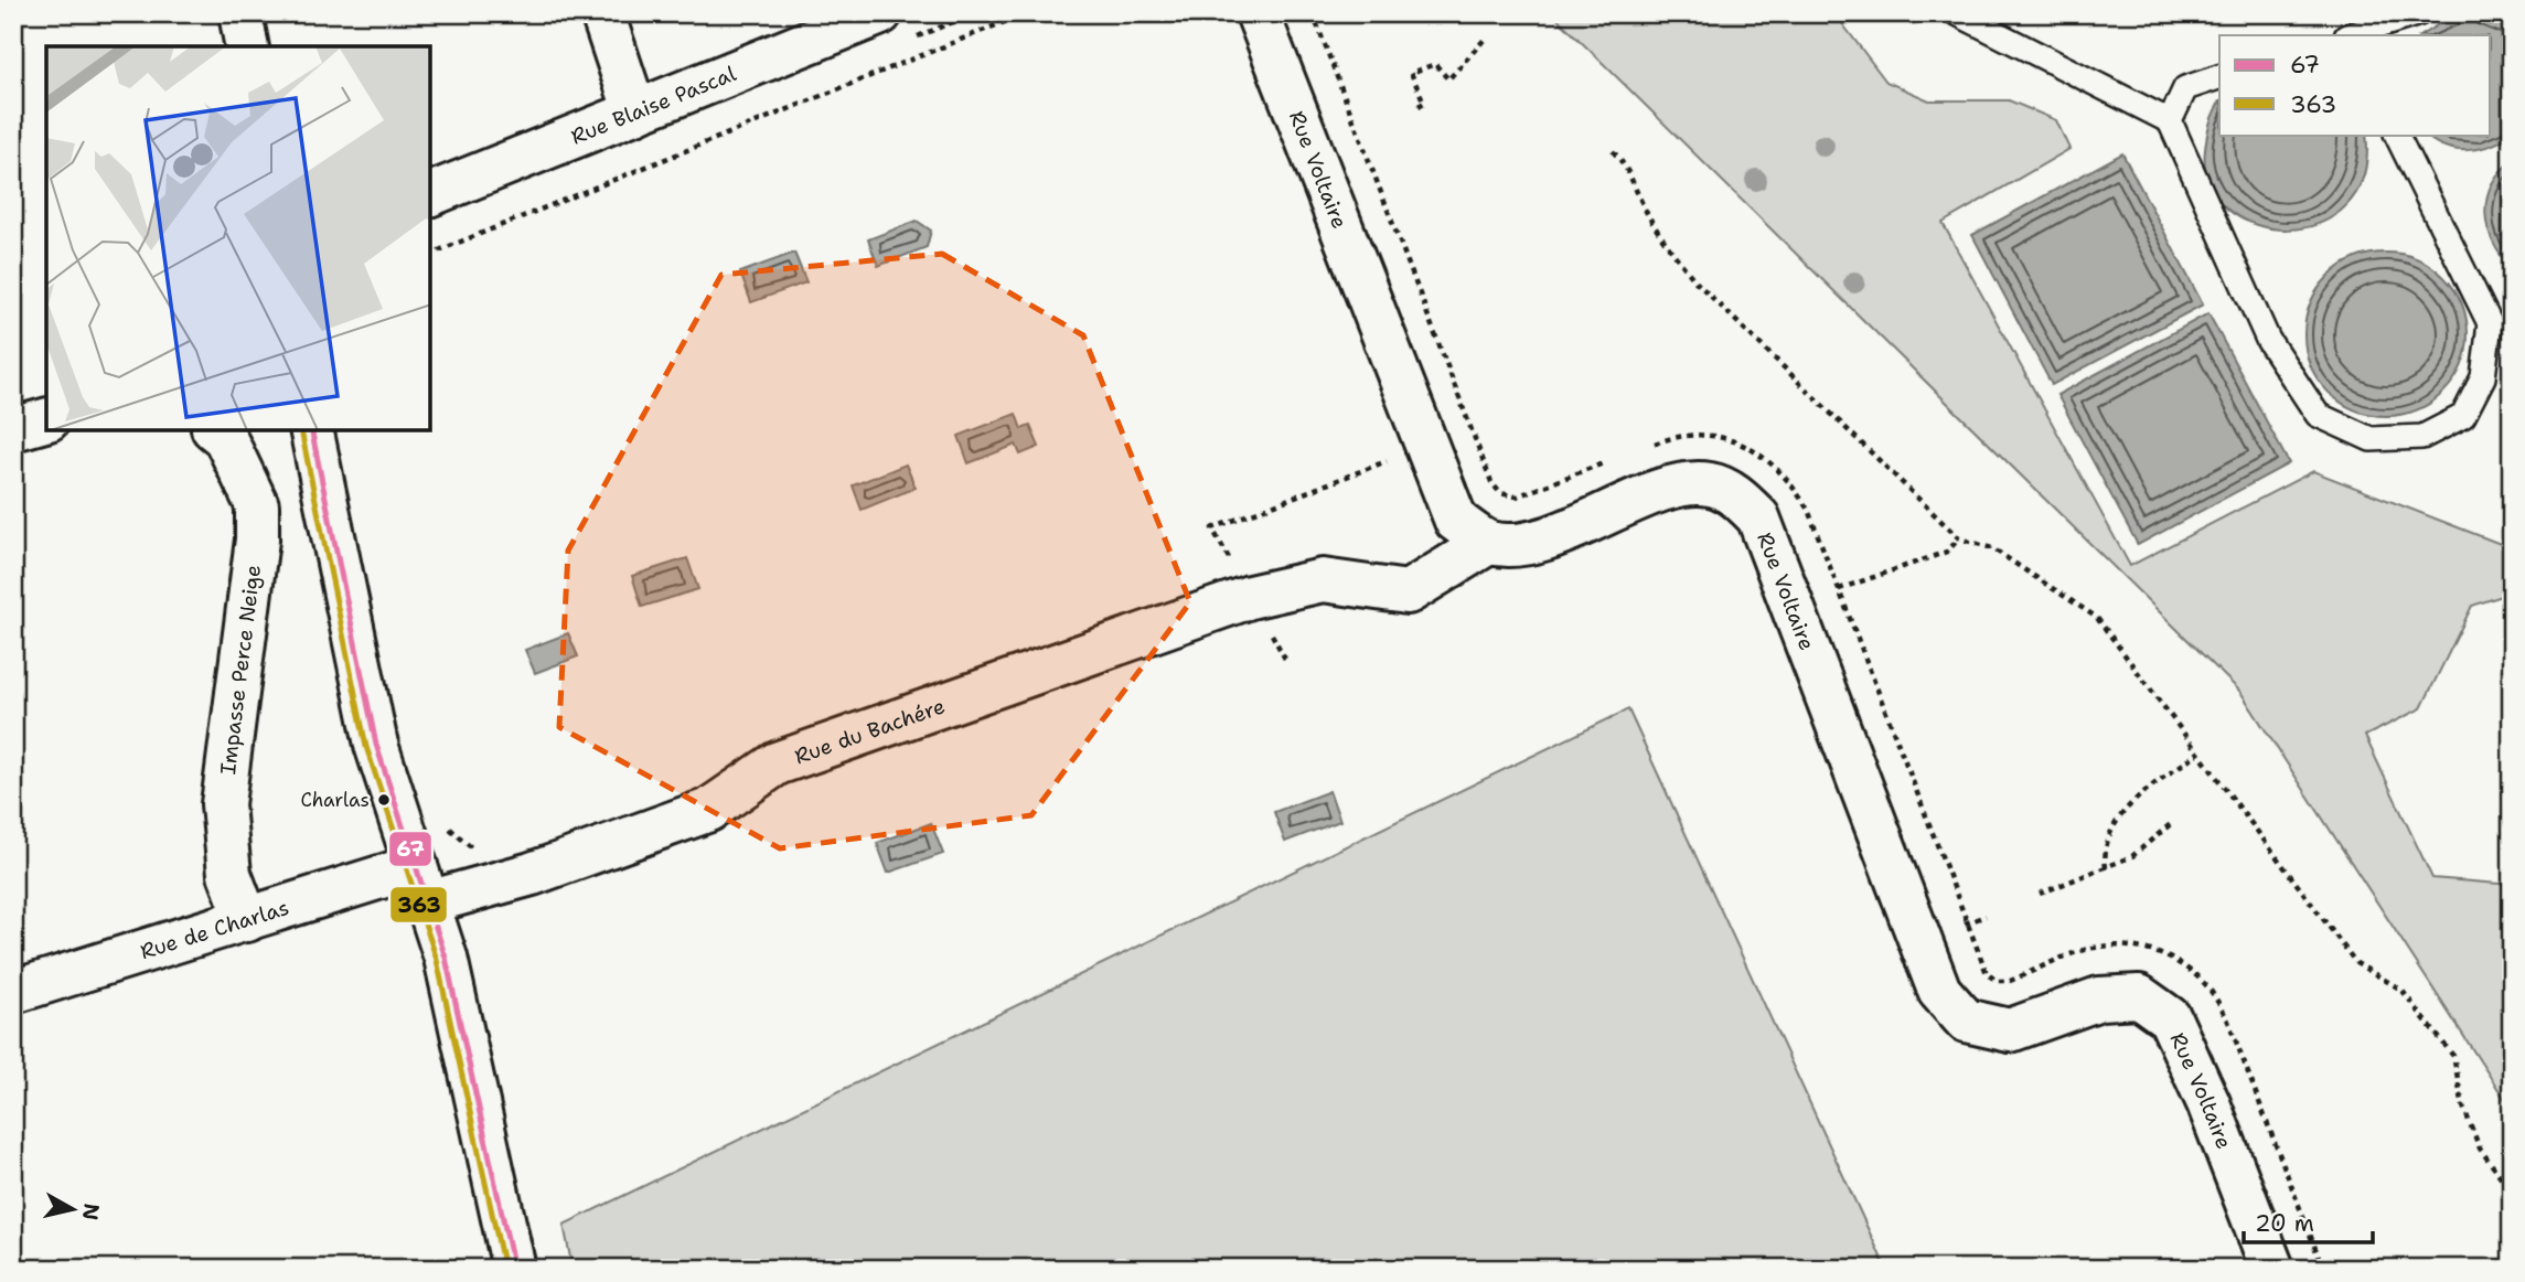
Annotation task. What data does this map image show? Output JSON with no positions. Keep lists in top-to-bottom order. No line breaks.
{"streets":{"street":["Rue Blaise Pascal","Rue Voltaire","Impasse Perce Neige","Rue du Bachére","Rue de Charlas"]},"crossings":[["Rue Voltaire","Rue du Bachére"],["Impasse Perce Neige","Rue de Charlas"],["Rue du Bachére","Rue de Charlas"]],"places":["Charlas"],"lines":["transit line 67","transit line 363"],"legend":["67","363"],"scale_bar":"20 m","north":"right"}
